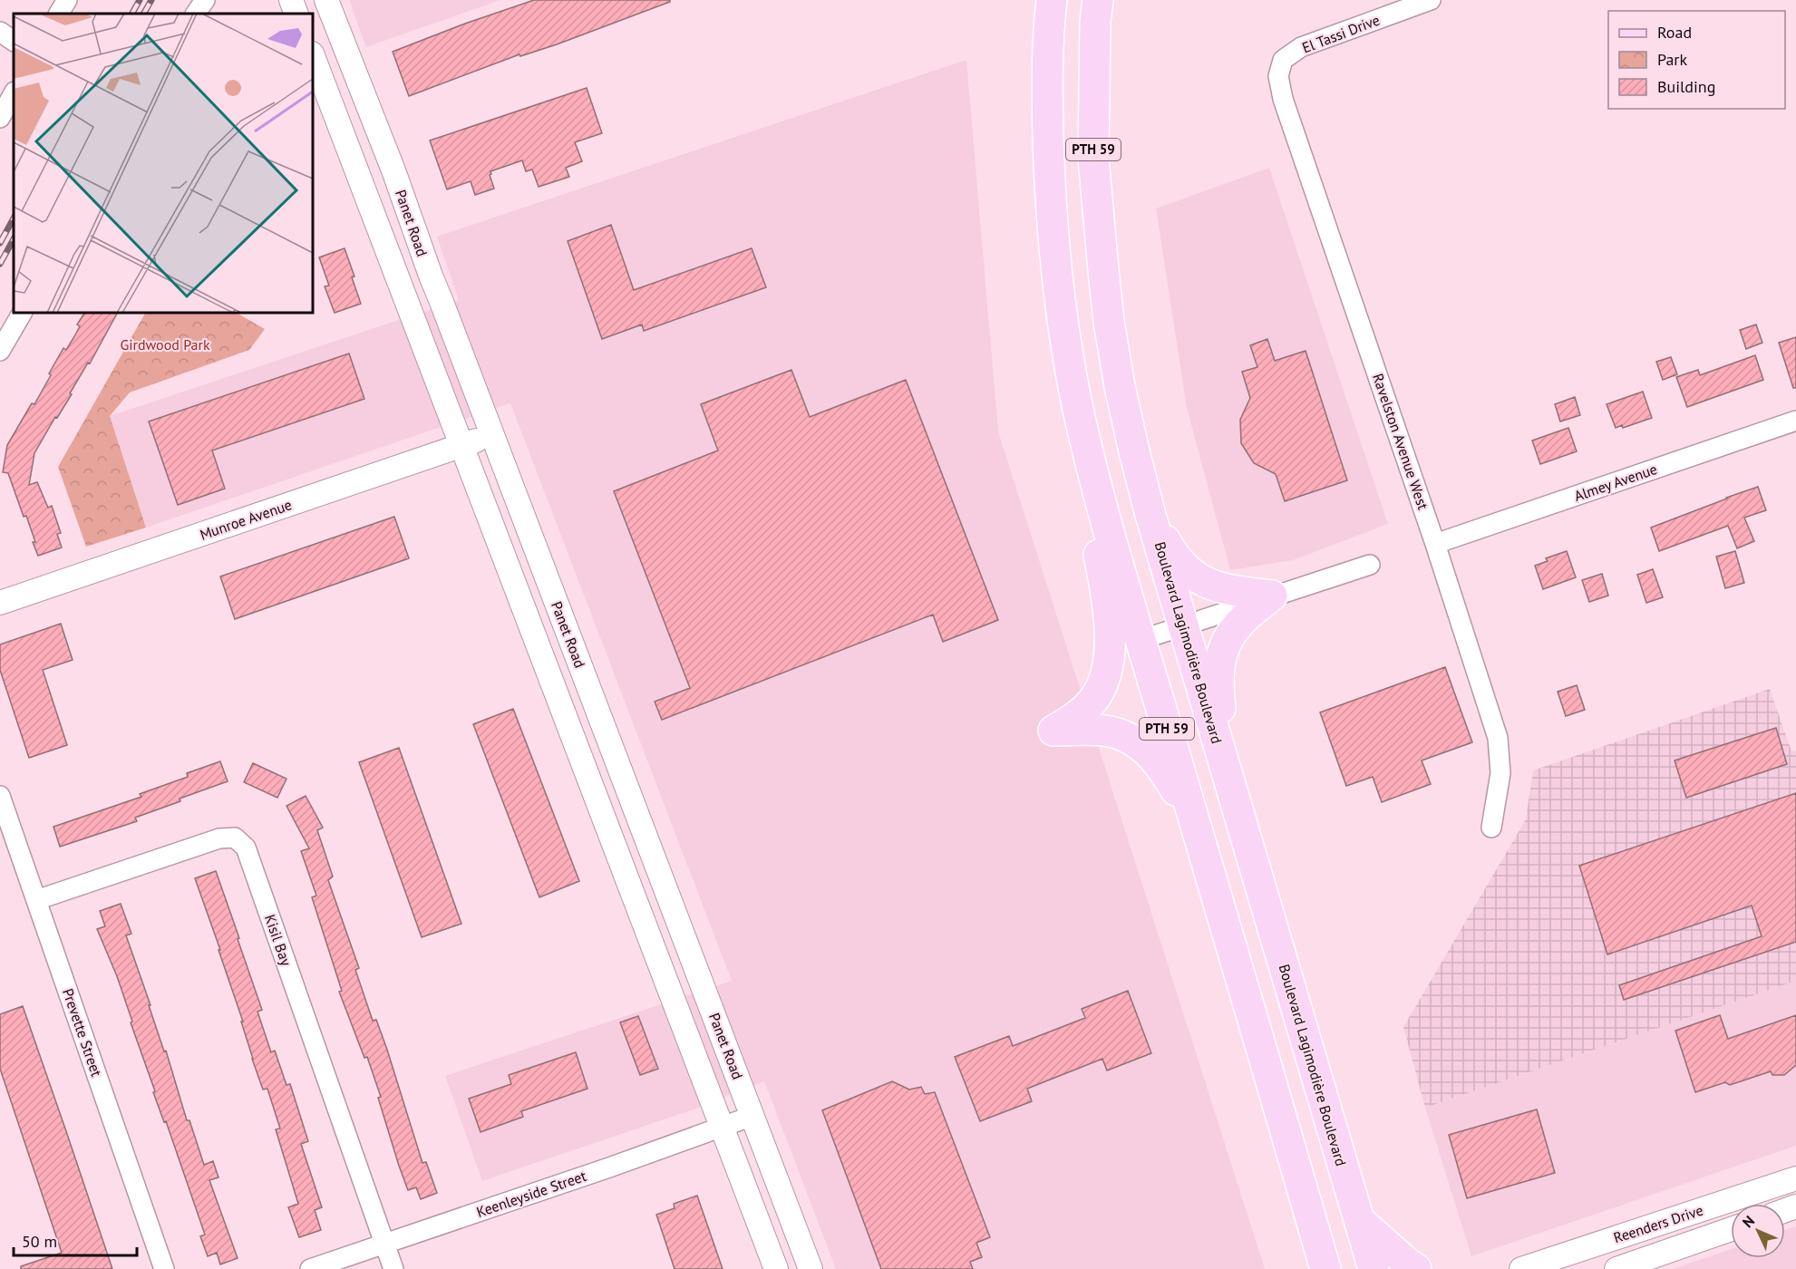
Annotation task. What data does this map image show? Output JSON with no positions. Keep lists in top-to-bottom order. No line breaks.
{"streets":{"main road":["PTH 59","Boulevard Lagimodière Boulevard"],"street":["El Tassi Drive","Panet Road","Ravelston Avenue West","Almey Avenue","Munroe Avenue","Kisil Bay","Prevette Street","Keenleyside Street","Reenders Drive"]},"crossings":[["El Tassi Drive","Ravelston Avenue West"],["Panet Road","Munroe Avenue"],["Panet Road","Keenleyside Street"],["Ravelston Avenue West","Almey Avenue"],["Kisil Bay","Prevette Street"],["Kisil Bay","Keenleyside Street"]],"parks":["Girdwood Park"],"legend":["Road","Park","Building"],"scale_bar":"50 m","north":"top left"}
